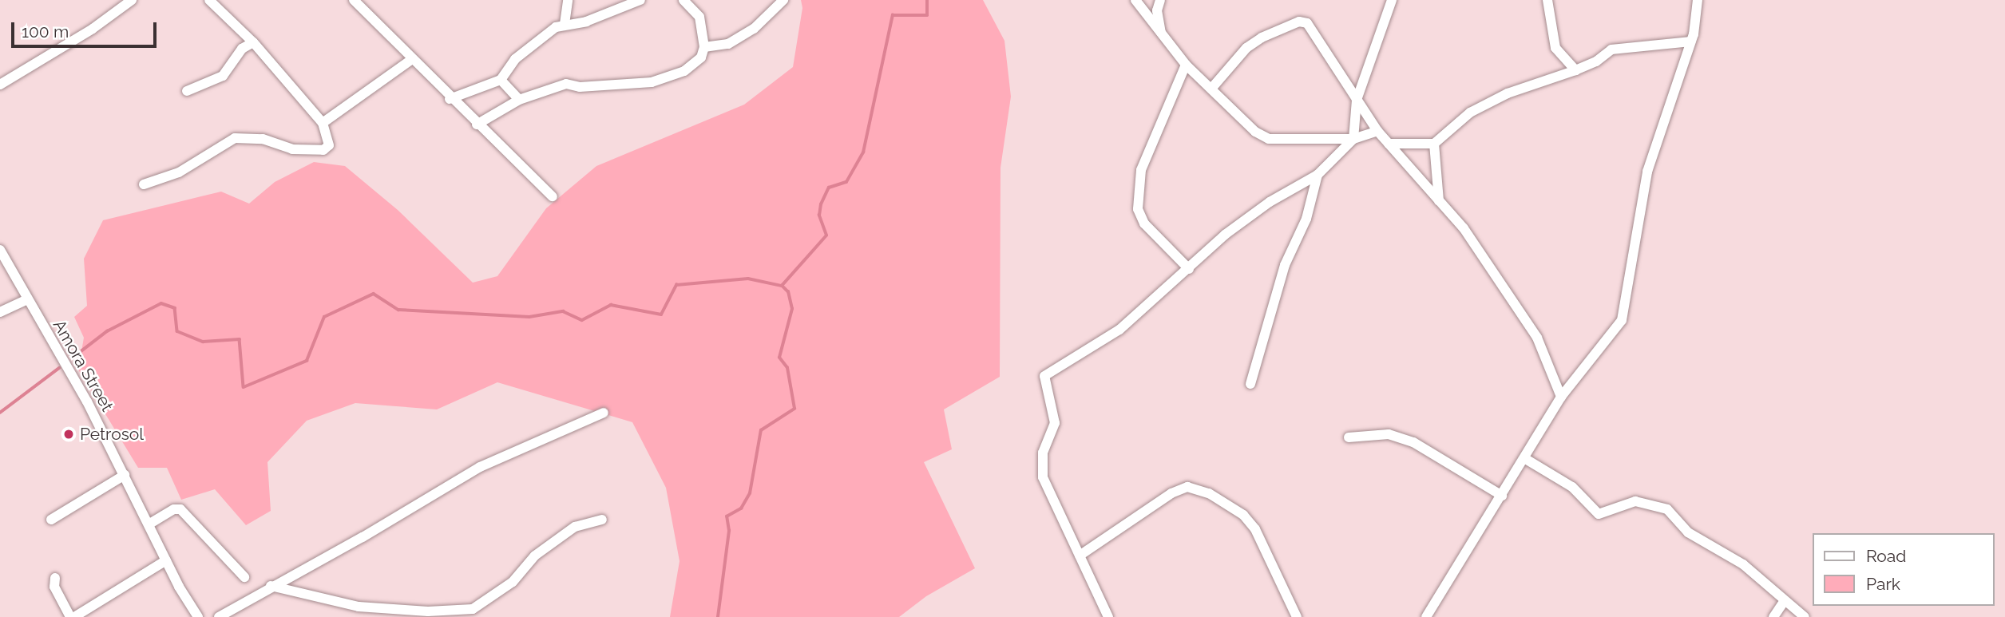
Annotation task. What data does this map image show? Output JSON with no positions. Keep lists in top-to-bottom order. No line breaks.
{"streets":{"street":["Amora Street"]},"places":["Petrosol"],"legend":["Road","Park"],"scale_bar":"100 m"}
